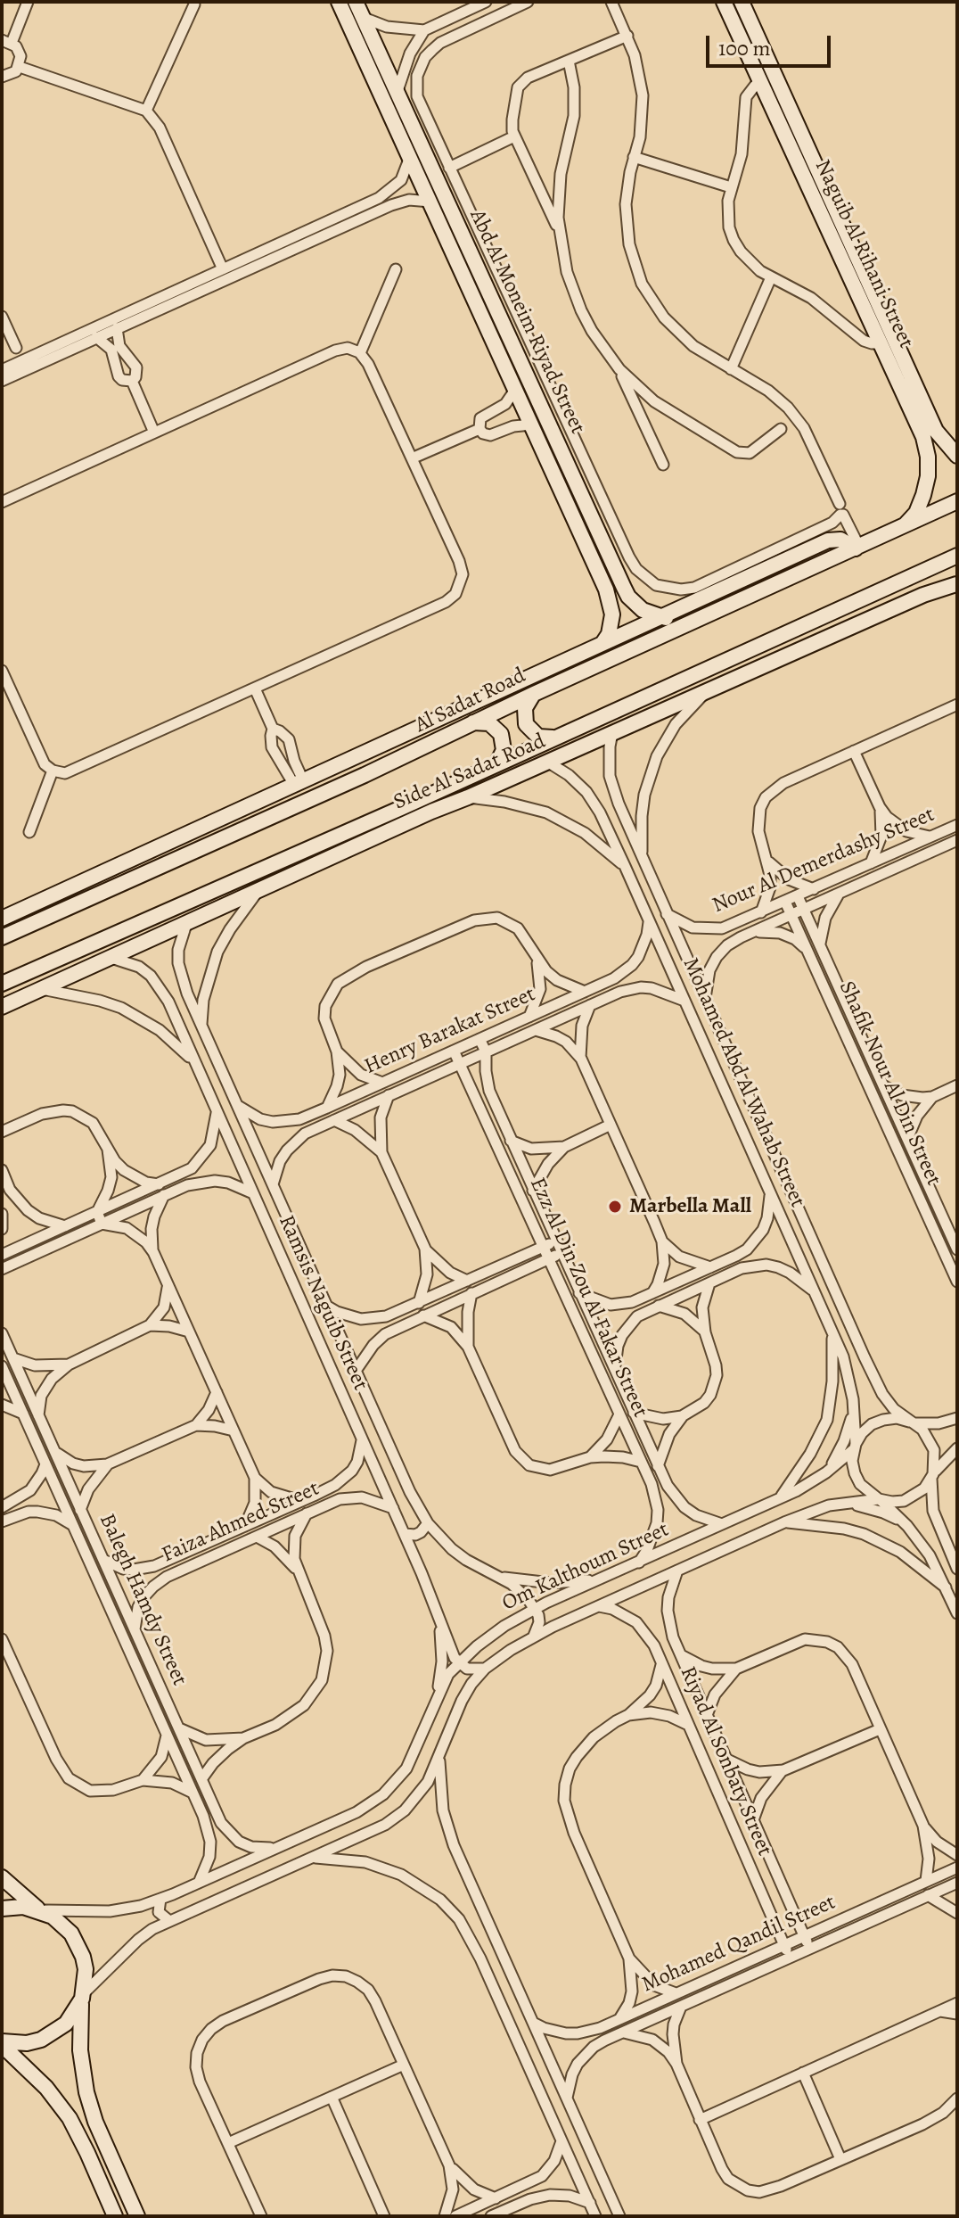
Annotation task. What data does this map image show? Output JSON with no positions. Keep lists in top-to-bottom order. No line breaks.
{"streets":{"street":["Naguib Al Rihani Street","Abd Al Moneim Riyad Street","Al Sadat Road","Side Al Sadat Road","Nour Al Demerdashy Street","Henry Barakat Street","Mohamed Abd Al Wahab Street","Shafik Nour Al Din Street","Ezz Al Din Zou Al Fakar Street","Ramsis Naguib Street","Faiza Ahmed Street","Om Kalthoum Street","Balegh Hamdy Street","Riyad Al Sonbaty Street","Mohamed Qandil Street"]},"crossings":[["Naguib Al Rihani Street","Al Sadat Road"],["Abd Al Moneim Riyad Street","Al Sadat Road"],["Side Al Sadat Road","Mohamed Abd Al Wahab Street"],["Side Al Sadat Road","Ramsis Naguib Street"],["Nour Al Demerdashy Street","Mohamed Abd Al Wahab Street"],["Nour Al Demerdashy Street","Shafik Nour Al Din Street"],["Henry Barakat Street","Mohamed Abd Al Wahab Street"],["Henry Barakat Street","Ezz Al Din Zou Al Fakar Street"],["Henry Barakat Street","Ramsis Naguib Street"],["Mohamed Abd Al Wahab Street","Om Kalthoum Street"],["Ezz Al Din Zou Al Fakar Street","Om Kalthoum Street"],["Ramsis Naguib Street","Faiza Ahmed Street"],["Ramsis Naguib Street","Om Kalthoum Street"],["Faiza Ahmed Street","Balegh Hamdy Street"],["Om Kalthoum Street","Balegh Hamdy Street"],["Om Kalthoum Street","Riyad Al Sonbaty Street"],["Riyad Al Sonbaty Street","Mohamed Qandil Street"]],"places":["Marbella Mall"],"scale_bar":"100 m"}
